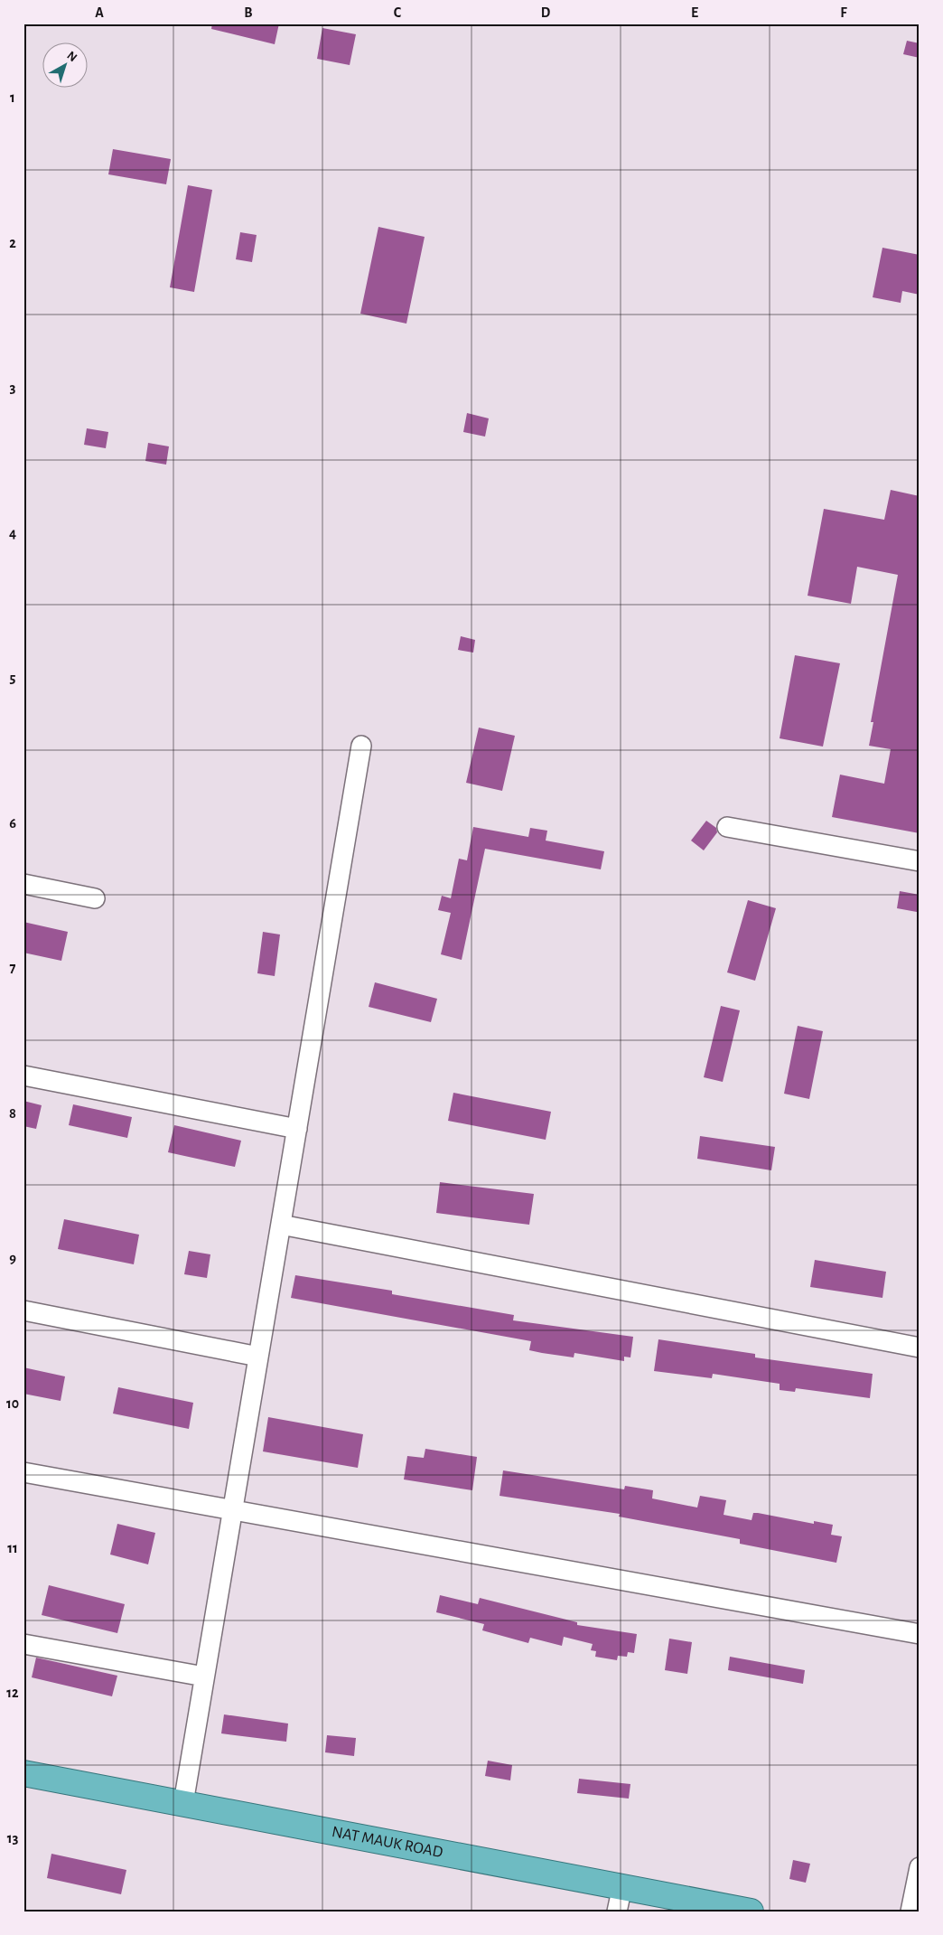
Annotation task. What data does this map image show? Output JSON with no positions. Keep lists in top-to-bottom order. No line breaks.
{"streets":{"highway":["NAT MAUK ROAD"]},"north":"top right","grid":{"columns":["A","B","C","D","E","F"],"rows":["1","2","3","4","5","6","7","8","9","10","11","12","13"]}}
